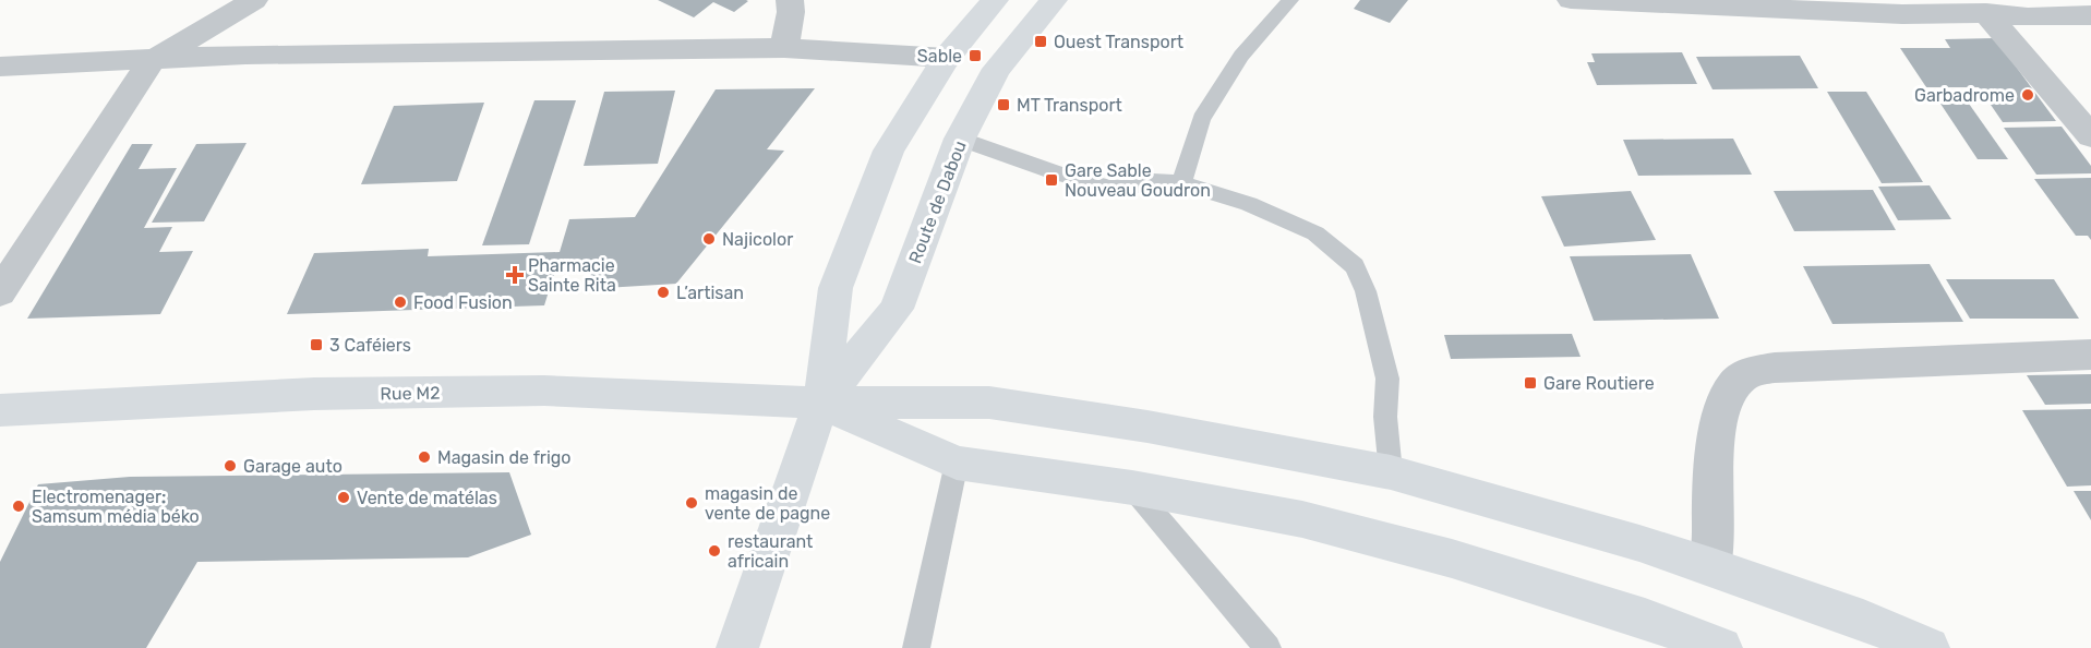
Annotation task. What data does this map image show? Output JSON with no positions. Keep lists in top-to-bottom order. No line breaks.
{"streets":{"main road":["Route de Dabou","Rue M2"]},"crossings":[["Route de Dabou","Rue M2"]],"places":{"transit":["Ouest Transport","Sable","MT Transport","Gare Sable Nouveau Goudron","3 Caféiers","Gare Routiere"],"other":["Garbadrome","Najicolor","L’artisan","Food Fusion","Magasin de frigo","Garage auto","Vente de matélas","magasin de vente de pagne","Electromenager: Samsum média béko","restaurant africain"],"health":["Pharmacie Sainte Rita"]}}
